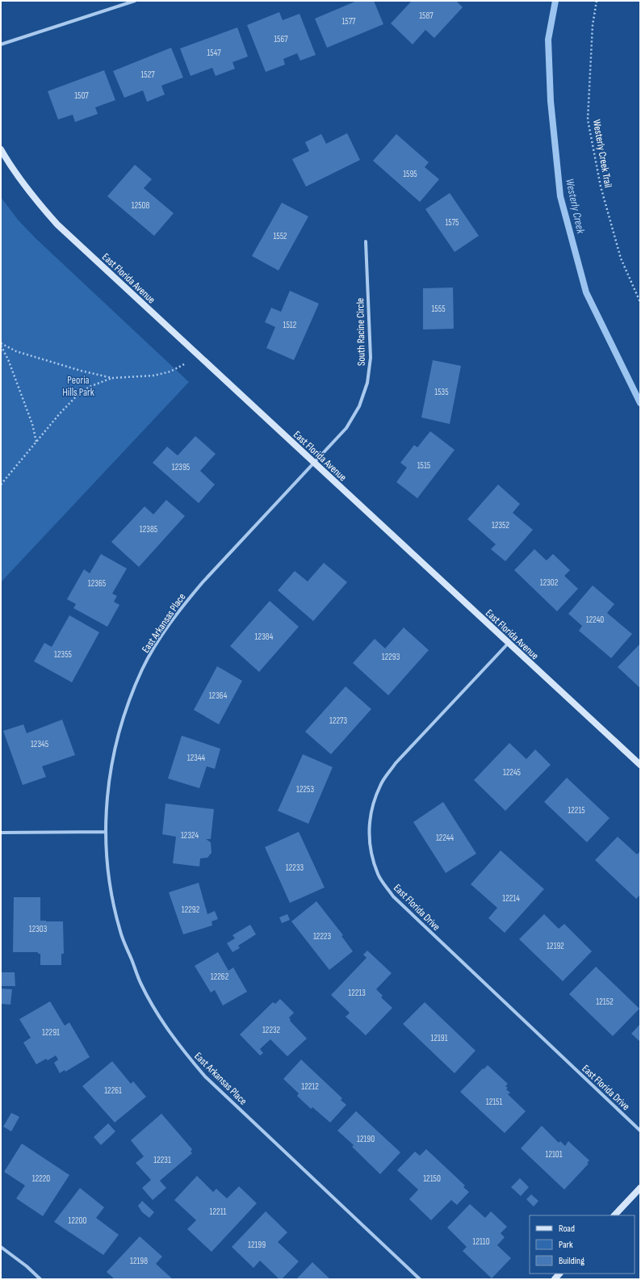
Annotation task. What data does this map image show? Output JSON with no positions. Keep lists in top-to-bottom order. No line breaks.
{"streets":{"street":["East Florida Avenue","South Racine Circle","East Arkansas Place","East Florida Drive"],"path":["Westerly Creek Trail"]},"crossings":[["East Florida Avenue","South Racine Circle"],["East Florida Avenue","East Arkansas Place"],["East Florida Avenue","East Florida Drive"],["South Racine Circle","East Arkansas Place"]],"water":["Westerly Creek"],"parks":["Peoria Hills Park"],"house_numbers":["1587","1577","1567","1547","1527","1507","1595","12508","1575","1552","1555","1512","1535","1515","12395","12352","12385","12302","12365","12240","12384","12355","12293","12364","12273","12345","12344","12245","12253","12215","12324","12244","12233","12214","12292","12303","12223","12192","12262","12213","12152","12232","12291","12191","12212","12261","12151","12190","12101","12231","12220","12150","12211","12200","12110","12199","12198"],"legend":["Road","Park","Building"]}
